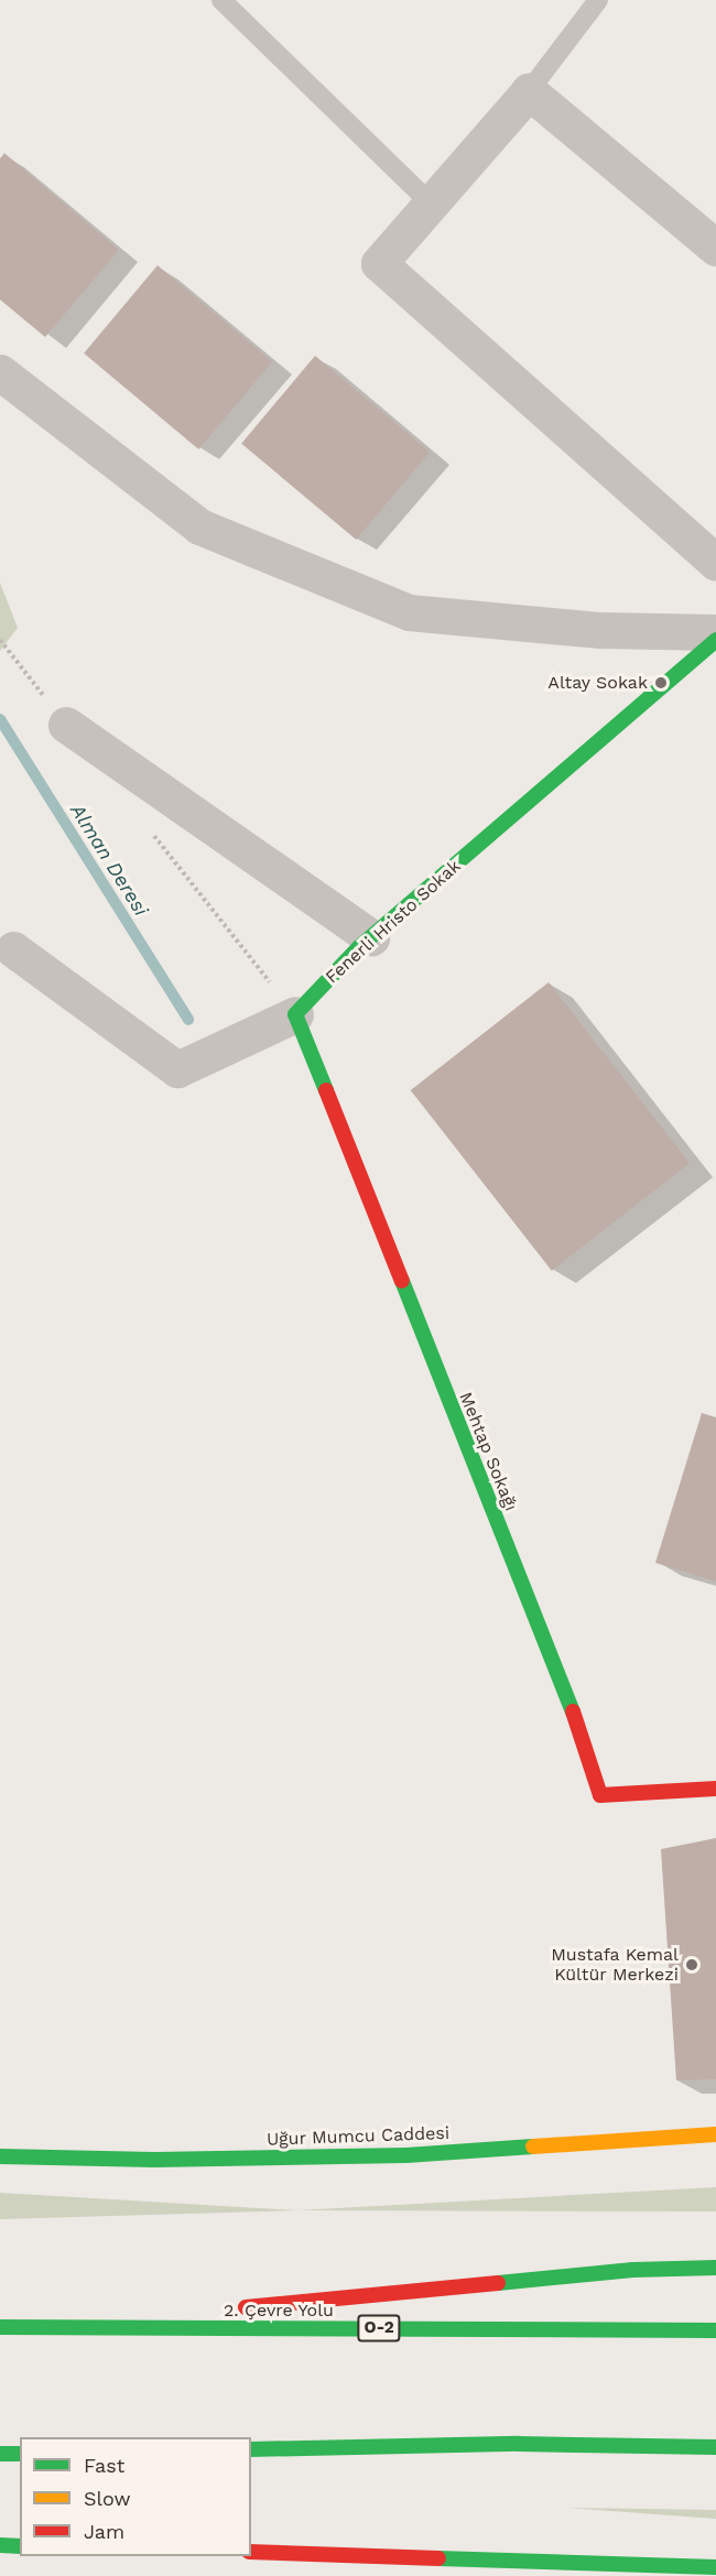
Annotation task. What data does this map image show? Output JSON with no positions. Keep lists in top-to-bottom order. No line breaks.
{"streets":{"main road":["Fenerli Hristo Sokak","Mehtap Sokağı","Uğur Mumcu Caddesi","2. Çevre Yolu","O-2"]},"crossings":[["Fenerli Hristo Sokak","Mehtap Sokağı"]],"water":["Alman Deresi"],"places":["Altay Sokak","Mustafa Kemal Kültür Merkezi"],"legend":["Fast","Slow","Jam"]}
